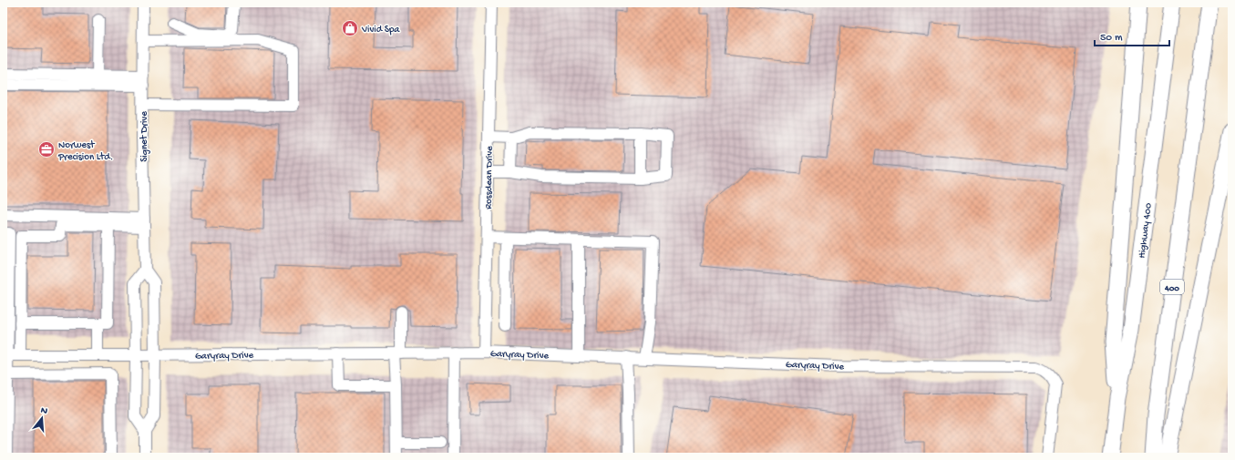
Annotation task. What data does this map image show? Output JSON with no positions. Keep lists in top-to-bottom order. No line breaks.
{"streets":{"highway":["Highway 400","400"],"street":["Signet Drive","Rossdean Drive","Garyray Drive"]},"crossings":[["Signet Drive","Garyray Drive"],["Rossdean Drive","Garyray Drive"]],"places":{"shop":["Vivid Spa"],"office":["Norwest Precision Ltd."]},"scale_bar":"50 m","north":"top"}
